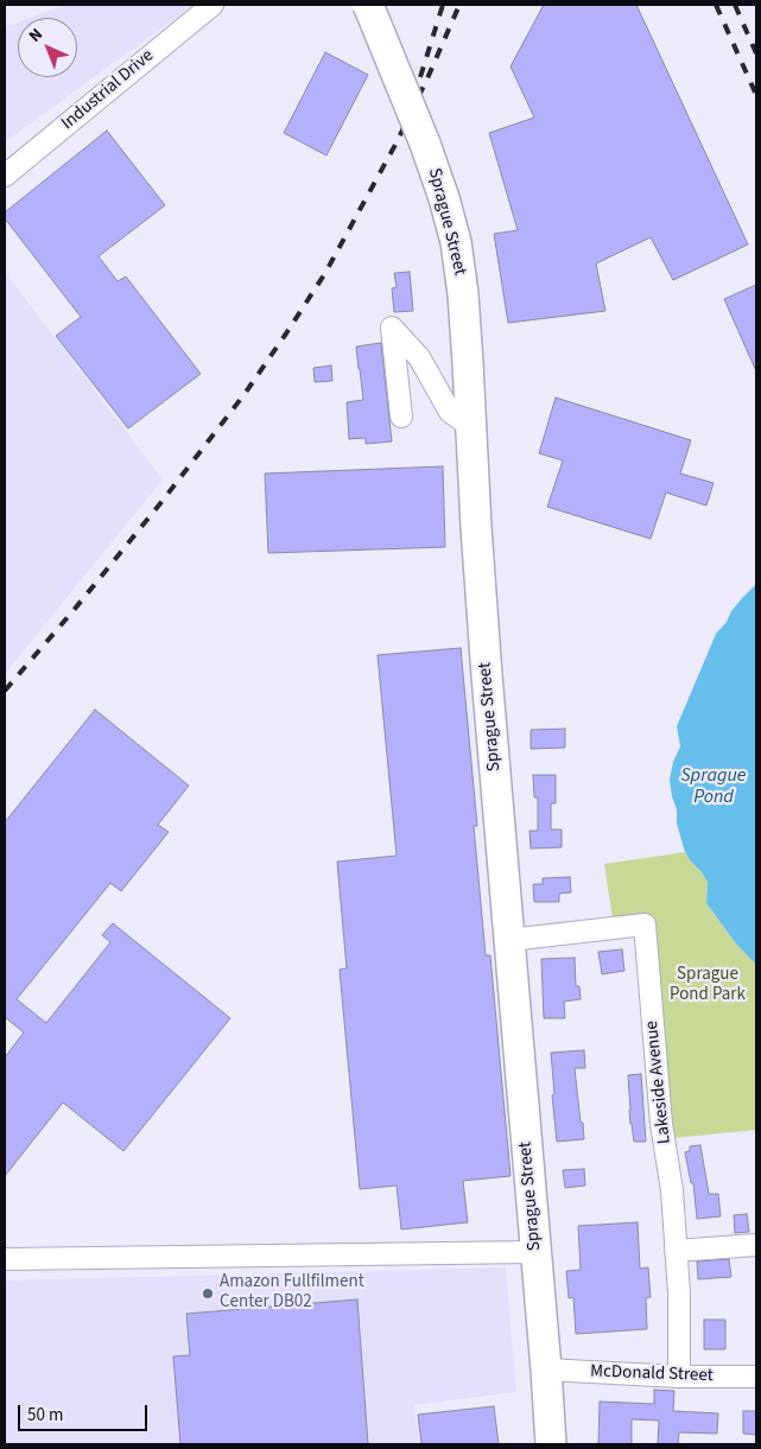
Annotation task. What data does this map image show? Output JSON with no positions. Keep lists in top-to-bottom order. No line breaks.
{"streets":{"main road":["Sprague Street"],"street":["Industrial Drive","Lakeside Avenue","McDonald Street"]},"crossings":[["Sprague Street","Lakeside Avenue"],["Sprague Street","McDonald Street"],["Lakeside Avenue","McDonald Street"]],"water":["Sprague Pond"],"parks":["Sprague Pond Park"],"places":["Amazon Fullfilment Center DB02"],"scale_bar":"50 m","north":"top left"}
